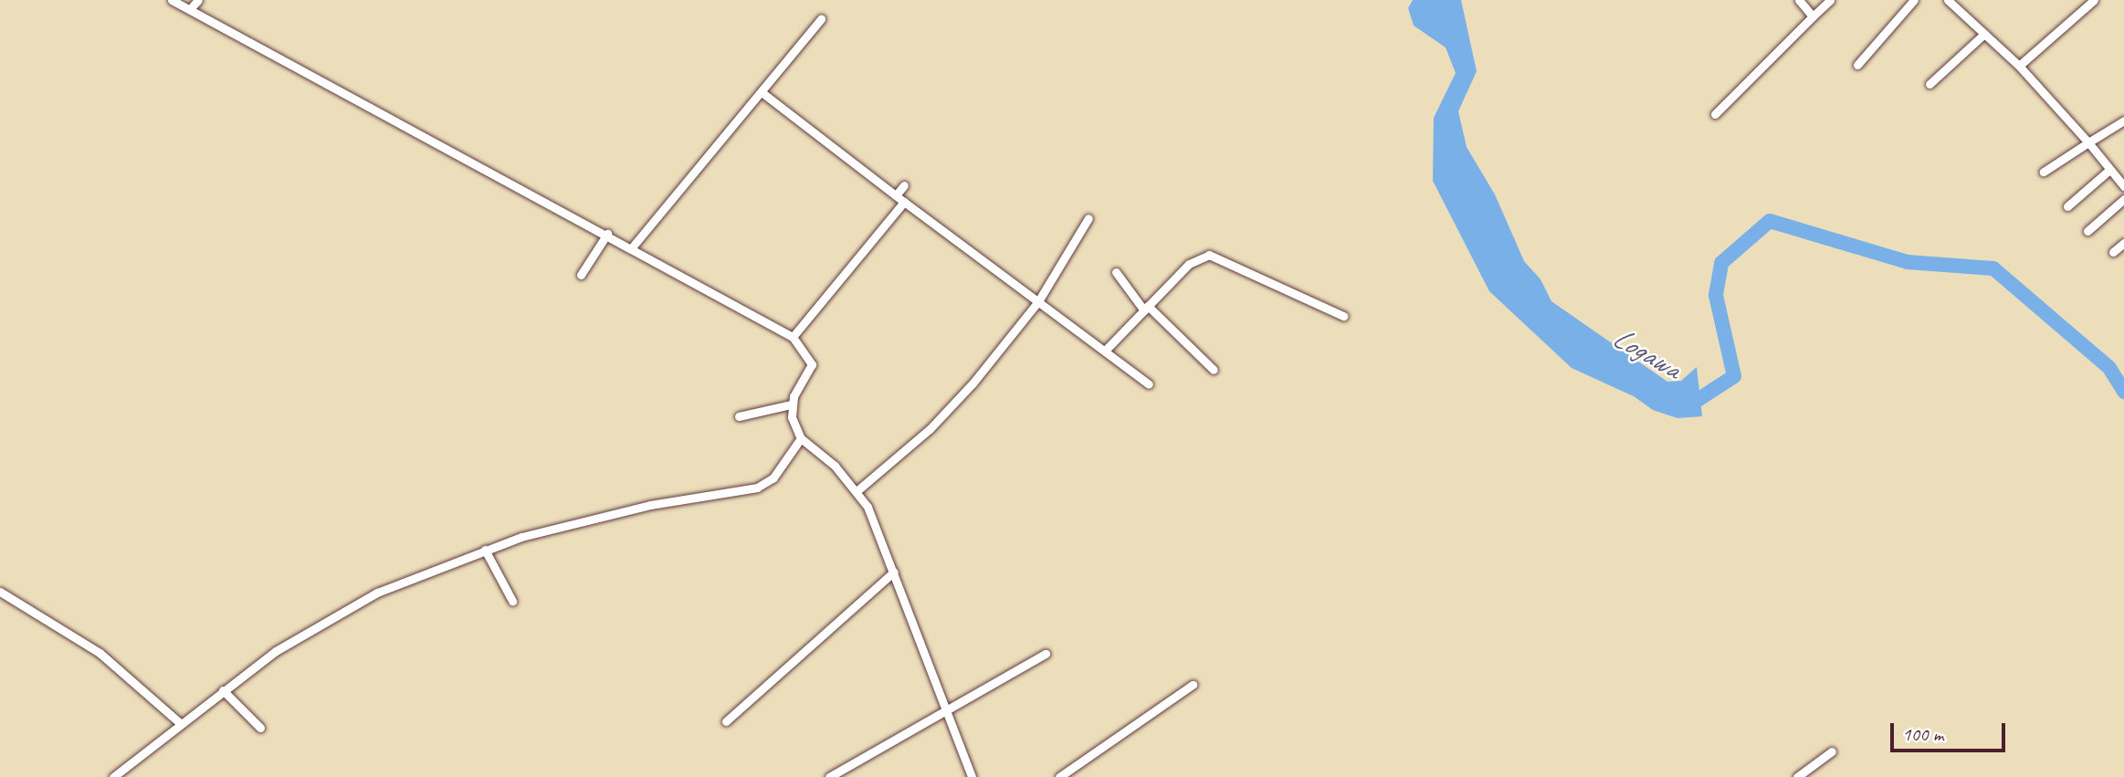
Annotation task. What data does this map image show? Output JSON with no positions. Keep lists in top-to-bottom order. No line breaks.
{"water":["Logawa"],"scale_bar":"100 m"}
